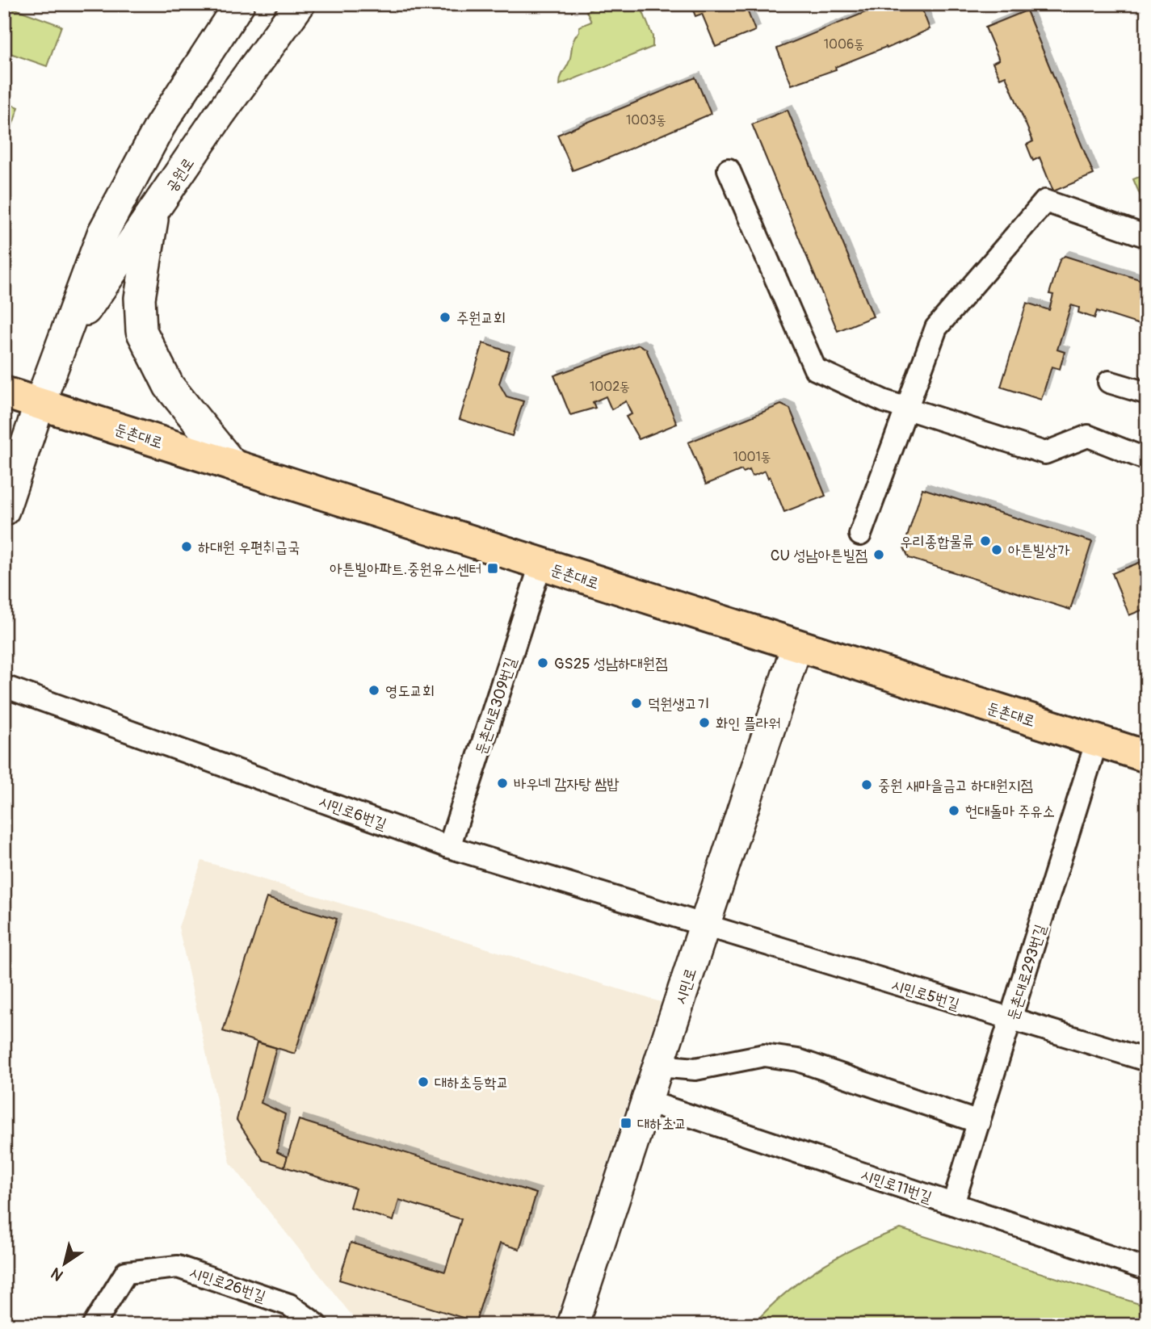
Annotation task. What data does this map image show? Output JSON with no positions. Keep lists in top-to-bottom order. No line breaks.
{"streets":{"main road":["공원로","둔촌대로","시민로"],"street":["둔촌대로309번길","시민로6번길","둔촌대로293번길","시민로5번길","시민로11번길","시민로26번길"]},"crossings":[["공원로","둔촌대로"],["둔촌대로","둔촌대로309번길"],["둔촌대로","둔촌대로293번길"],["둔촌대로","시민로"],["둔촌대로309번길","시민로6번길"],["시민로6번길","시민로"],["시민로6번길","시민로5번길"],["둔촌대로293번길","시민로5번길"],["둔촌대로293번길","시민로11번길"],["시민로","시민로5번길"],["시민로","시민로11번길"]],"places":{"other":["주원교회","우리종합물류","하대원 우편취급국","아튼빌상가","CU 성남아튼빌점","GS25 성남하대원점","영도교회","덕원생고기","화인 플라워","바우네 감자탕 쌈밥","중원 새마을금고 하대원지점","헌대돌마 주유소","대하초등학교"],"transit":["아튼빌아파트.중원유스센터","대하초교"]},"house_numbers":["1006동","1003동","1002동","1001동"],"north":"bottom left"}
